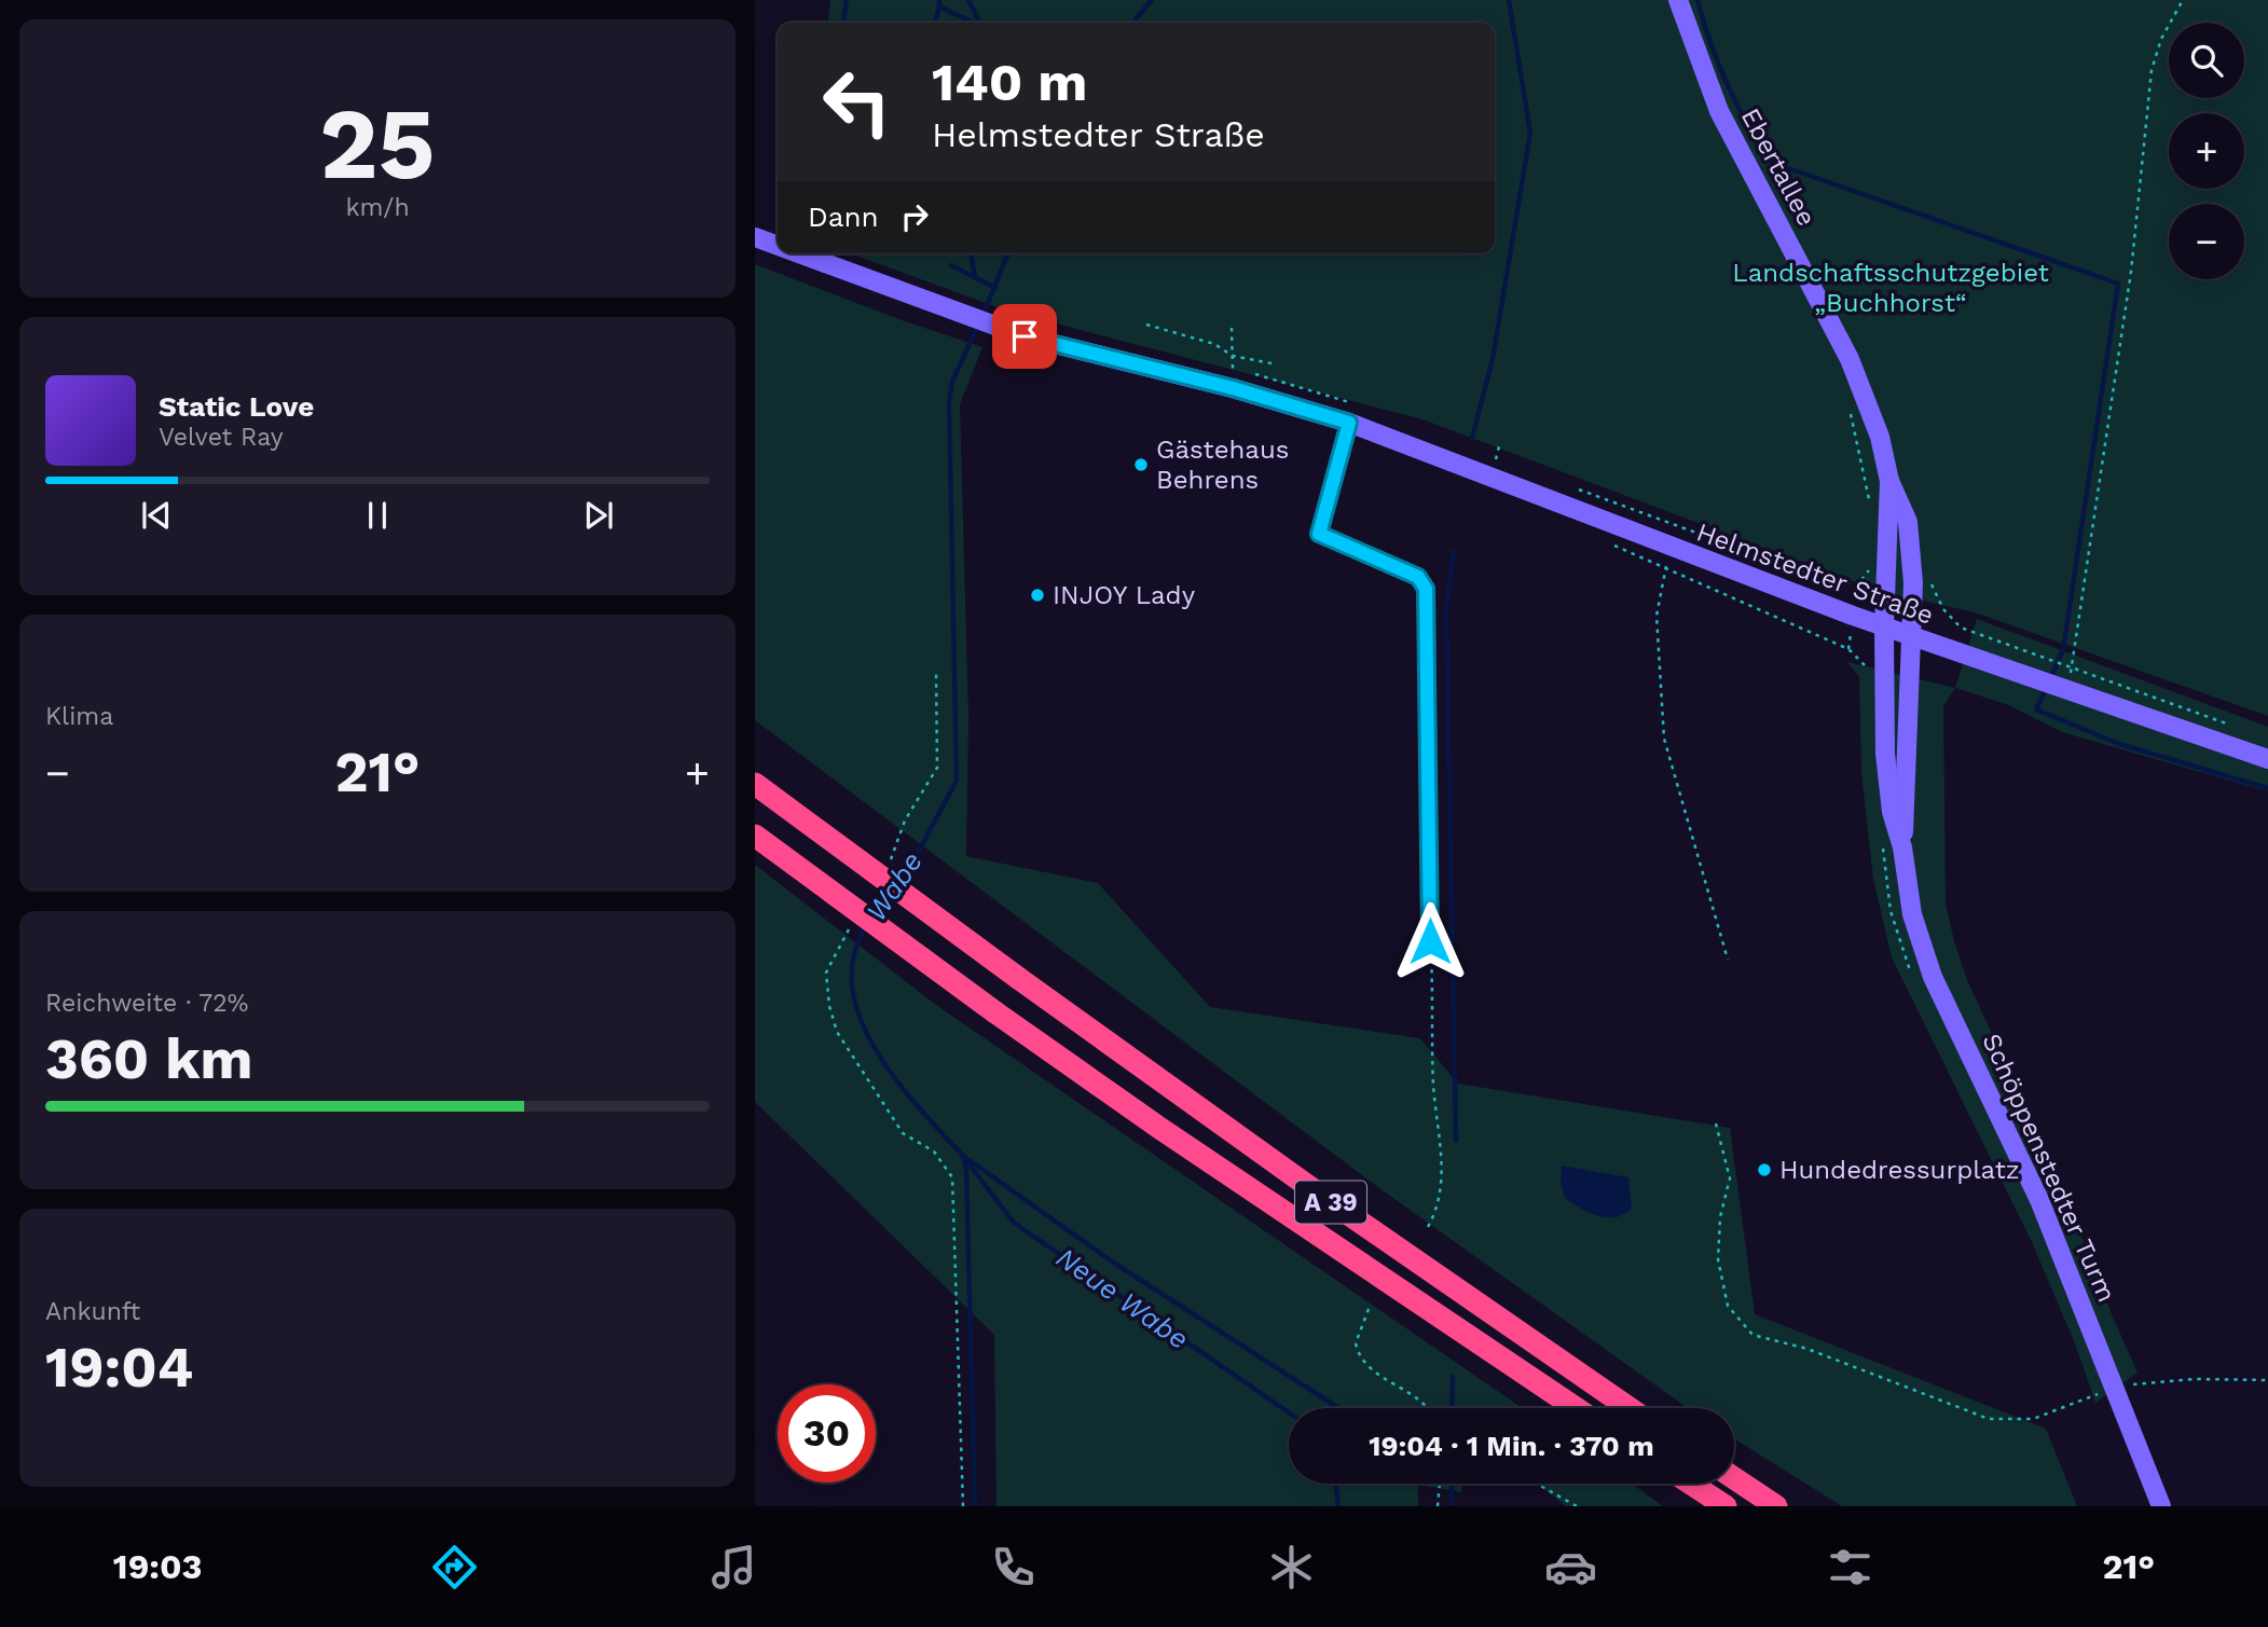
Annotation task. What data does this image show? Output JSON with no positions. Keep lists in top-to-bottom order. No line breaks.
{"streets":{"highway":["A 39"],"main road":["Ebertallee","Helmstedter Straße","Schöppenstedter Turm"]},"crossings":[["Ebertallee","Helmstedter Straße"],["Ebertallee","Schöppenstedter Turm"],["Helmstedter Straße","Schöppenstedter Turm"]],"water":["Wabe","Neue Wabe"],"parks":["Landschaftsschutzgebiet „Buchhorst“"],"places":["Gästehaus Behrens","INJOY Lady","Hundedressurplatz"],"page":{"tile":[["25","km/h"],"Klima",["Reichweite · 72%","360 km"],["Ankunft","19:04"]],"map_buttons":["+","−"],"turn":["140 m","Helmstedter Straße"],"then":"Dann","song":["Static Love","Velvet Ray"],"heat":["−","21°","+"],"limit":"30","trip":"19:04 · 1 Min. · 370 m","tabs":["19:03","21°"]}}
